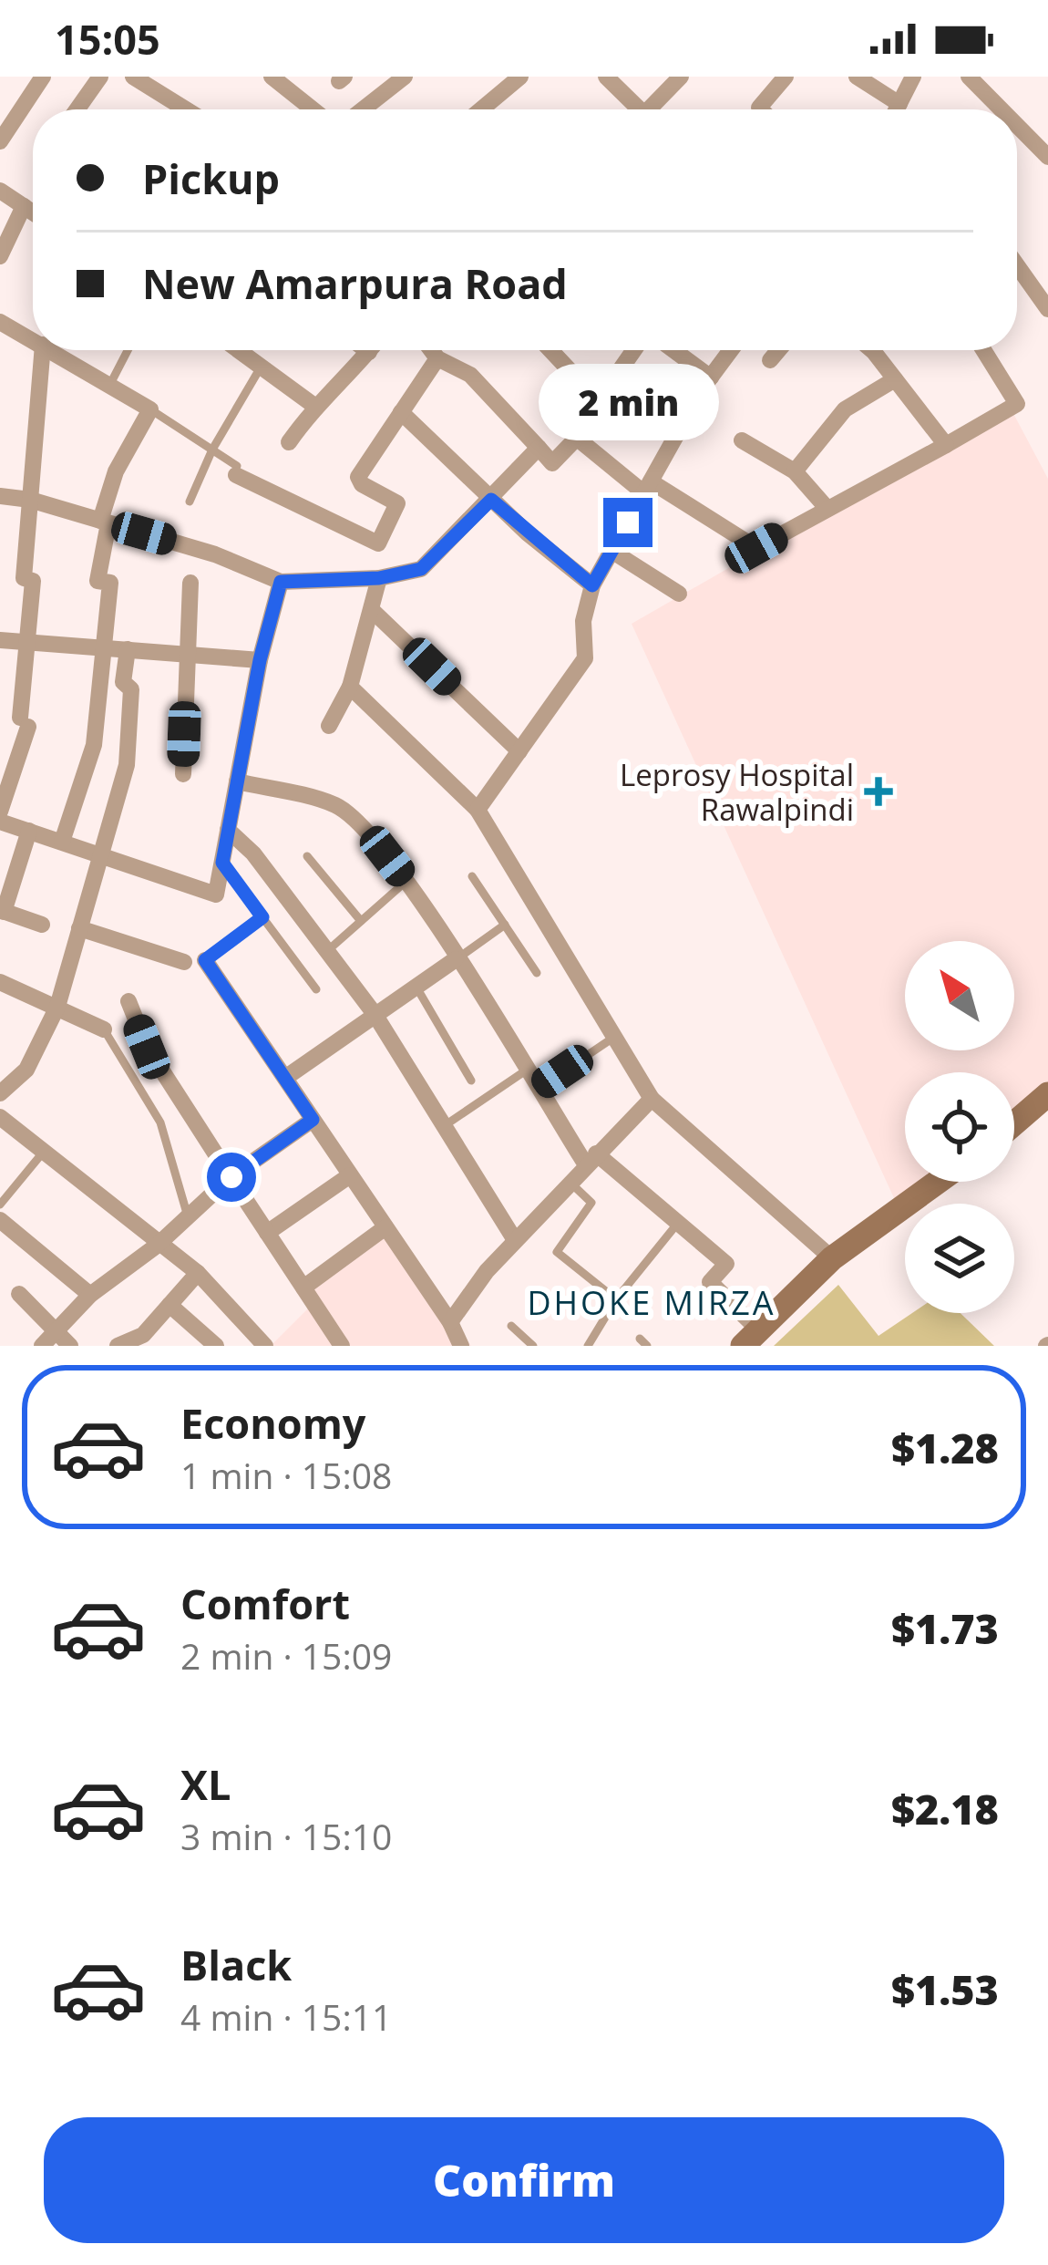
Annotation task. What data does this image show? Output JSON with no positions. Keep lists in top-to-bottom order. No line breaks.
{"districts":["DHOKE MIRZA"],"places":{"health":["Leprosy Hospital Rawalpindi"]},"north":"top left","page":{"status":"15:05","banner":["Pickup","New Amarpura Road"],"bubble":"2 min","list":[{"name":"Economy","note":"1 min · 15:08","value":"$1.28"},{"name":"Comfort","note":"2 min · 15:09","value":"$1.73"},{"name":"XL","note":"3 min · 15:10","value":"$2.18"},{"name":"Black","note":"4 min · 15:11","value":"$1.53"}],"buttons":"Confirm"}}
